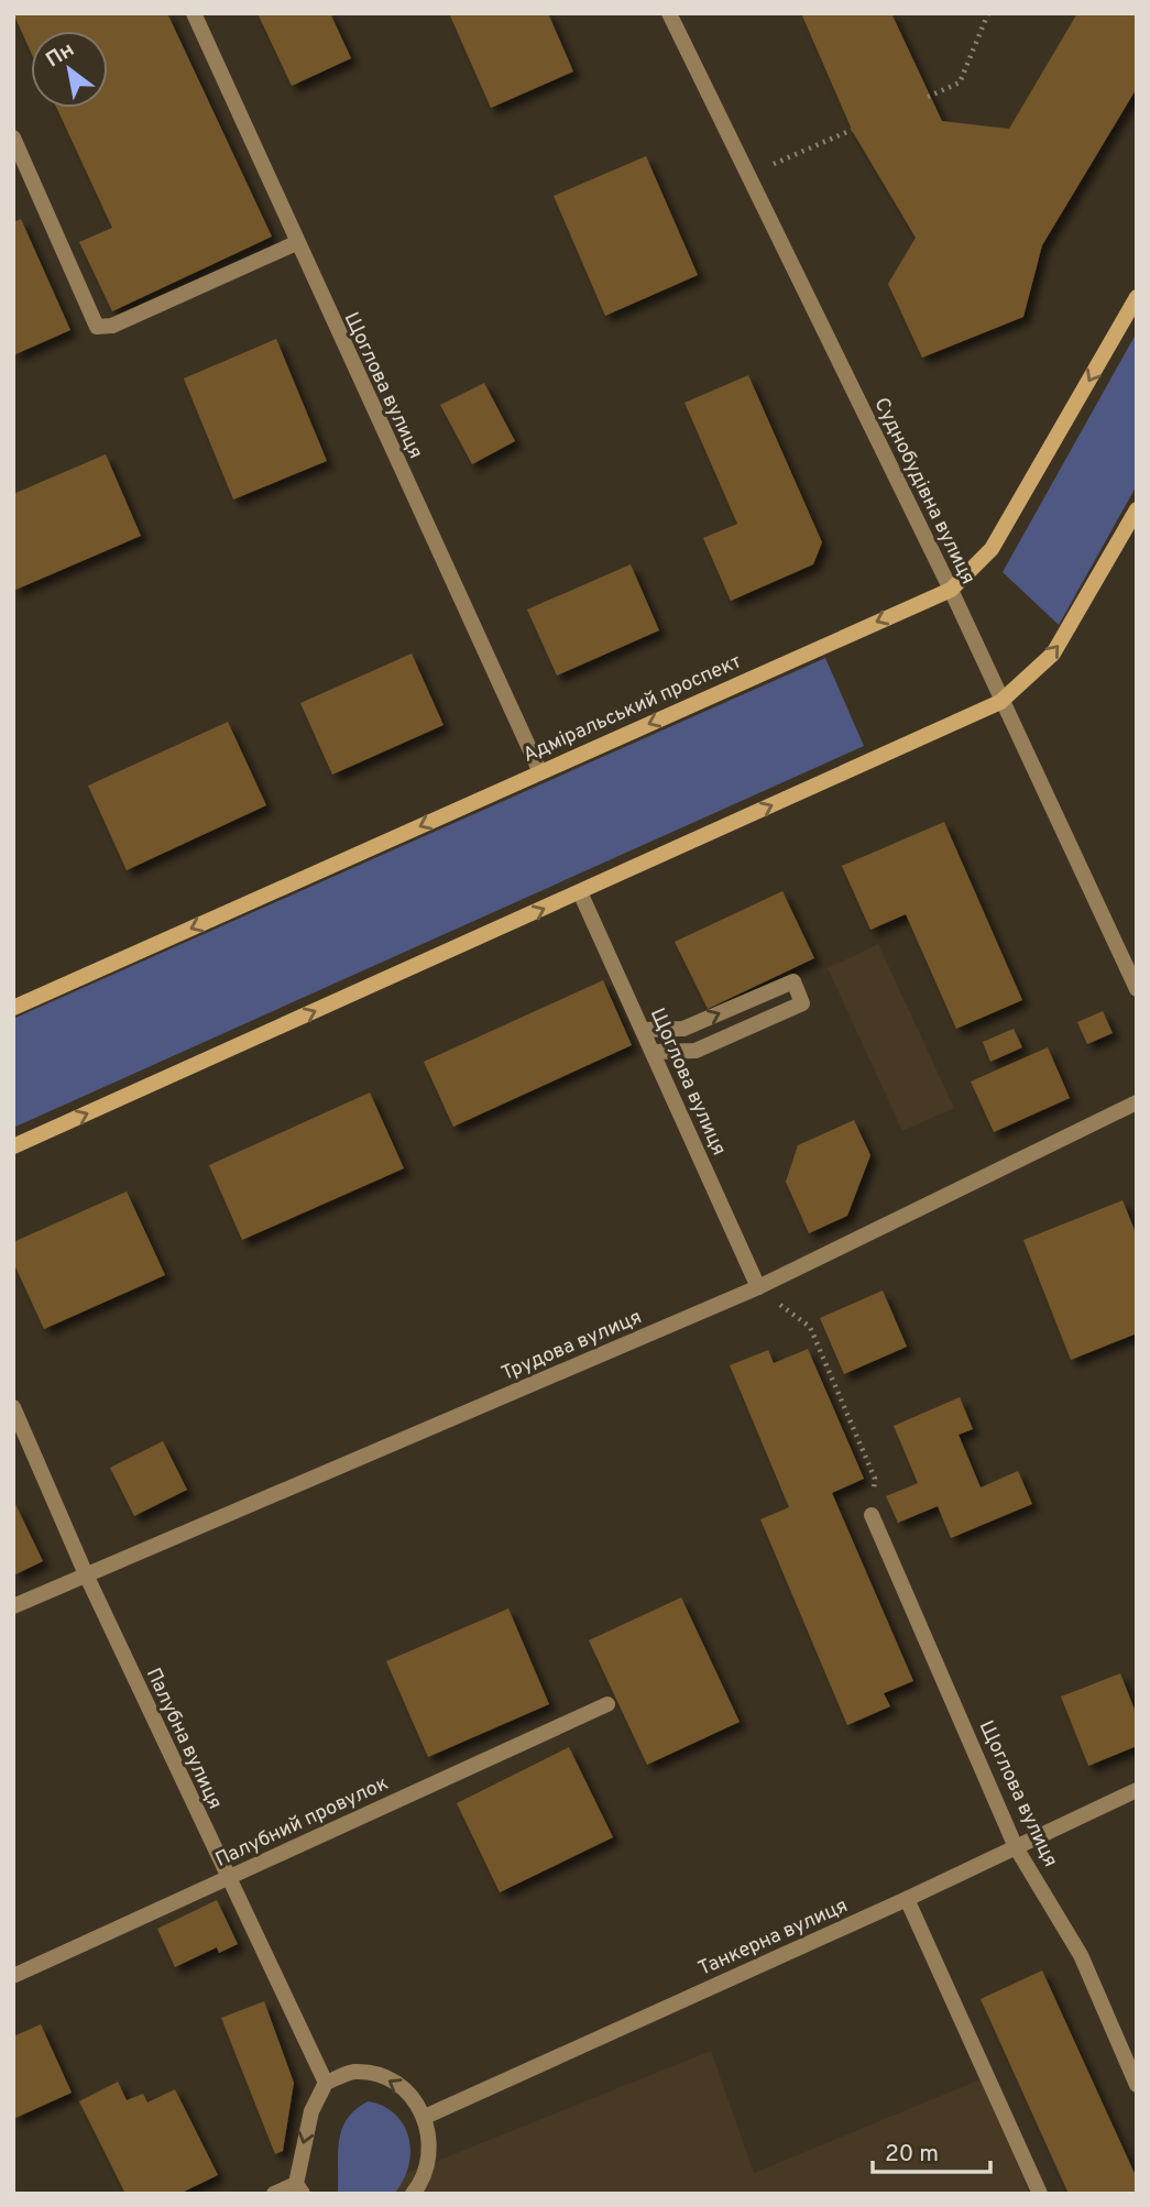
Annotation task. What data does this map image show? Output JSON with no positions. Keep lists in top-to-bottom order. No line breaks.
{"streets":{"main road":["Адміральський проспект"],"street":["Щоглова вулиця","Суднобудівна вулиця","Трудова вулиця","Палубна вулиця","Палубний провулок","Танкерна вулиця"]},"crossings":[["Щоглова вулиця","Адміральський проспект"],["Щоглова вулиця","Трудова вулиця"],["Щоглова вулиця","Танкерна вулиця"],["Суднобудівна вулиця","Адміральський проспект"],["Трудова вулиця","Палубна вулиця"],["Палубна вулиця","Палубний провулок"]],"scale_bar":"20 m","north":"top left"}
